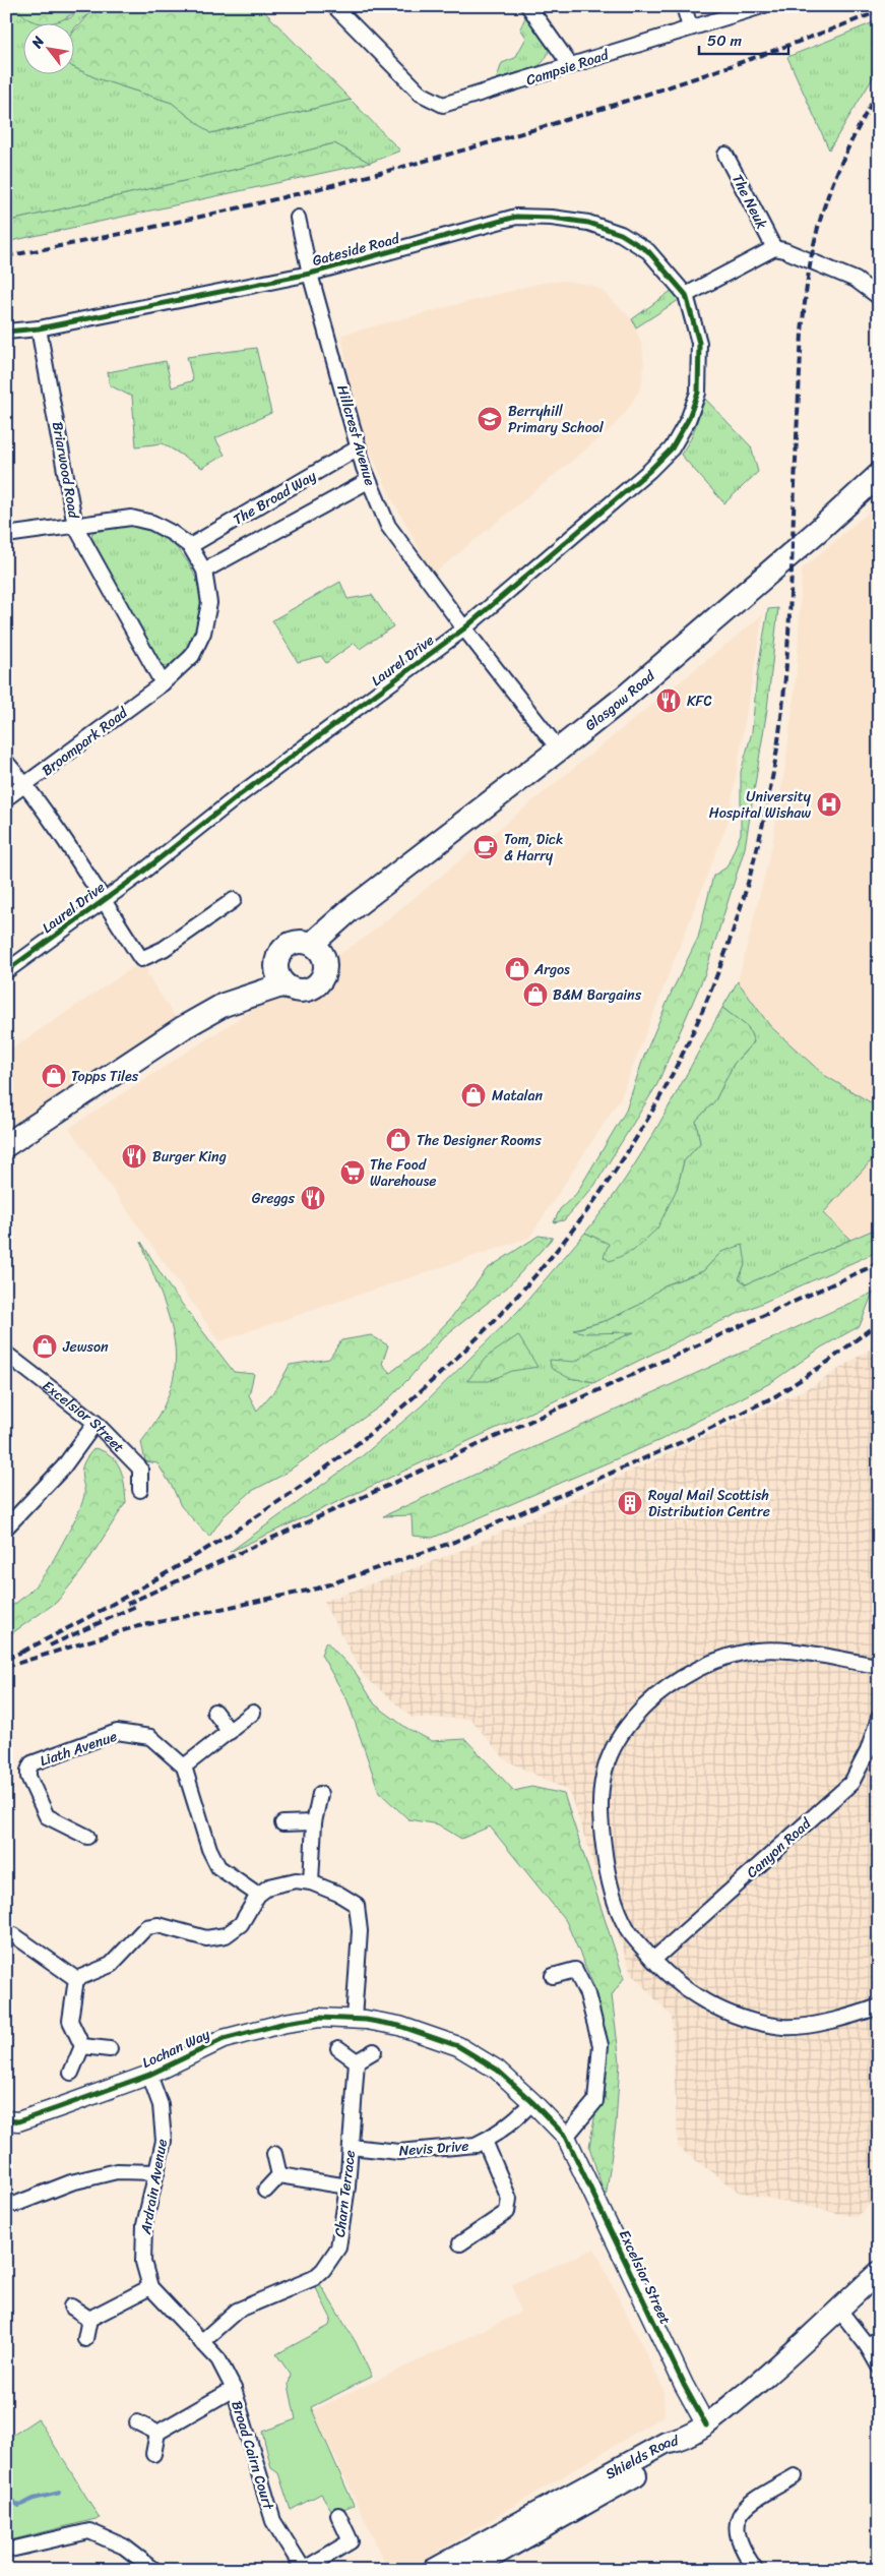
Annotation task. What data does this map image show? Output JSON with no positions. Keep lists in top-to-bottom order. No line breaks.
{"streets":{"main road":["Glasgow Road","Shields Road"],"street":["Campsie Road","The Neuk","Gateside Road","Hillcrest Avenue","Briarwood Road","The Broad Way","Laurel Drive","Broompark Road","Excelsior Street","Liath Avenue","Canyon Road","Lochan Way","Nevis Drive","Ardrain Avenue","Charn Terrace","Broad Cairn Court"]},"crossings":[["Gateside Road","Hillcrest Avenue"],["Gateside Road","Briarwood Road"],["Gateside Road","Laurel Drive"],["Hillcrest Avenue","The Broad Way"],["Hillcrest Avenue","Laurel Drive"],["Hillcrest Avenue","Glasgow Road"],["Briarwood Road","Broompark Road"],["Excelsior Street","Lochan Way"],["Lochan Way","Nevis Drive"],["Lochan Way","Ardrain Avenue"],["Nevis Drive","Charn Terrace"],["Ardrain Avenue","Charn Terrace"],["Ardrain Avenue","Broad Cairn Court"],["Charn Terrace","Broad Cairn Court"]],"places":{"school or university":["Berryhill Primary School"],"restaurant":["KFC","Burger King","Greggs"],"hospital":["University Hospital Wishaw"],"cafe":["Tom, Dick & Harry"],"shop":["Argos","B&M Bargains","Topps Tiles","Matalan","The Designer Rooms","Jewson"],"supermarket":["The Food Warehouse"],"building":["Royal Mail Scottish Distribution Centre"]},"scale_bar":"50 m","north":"top left"}
